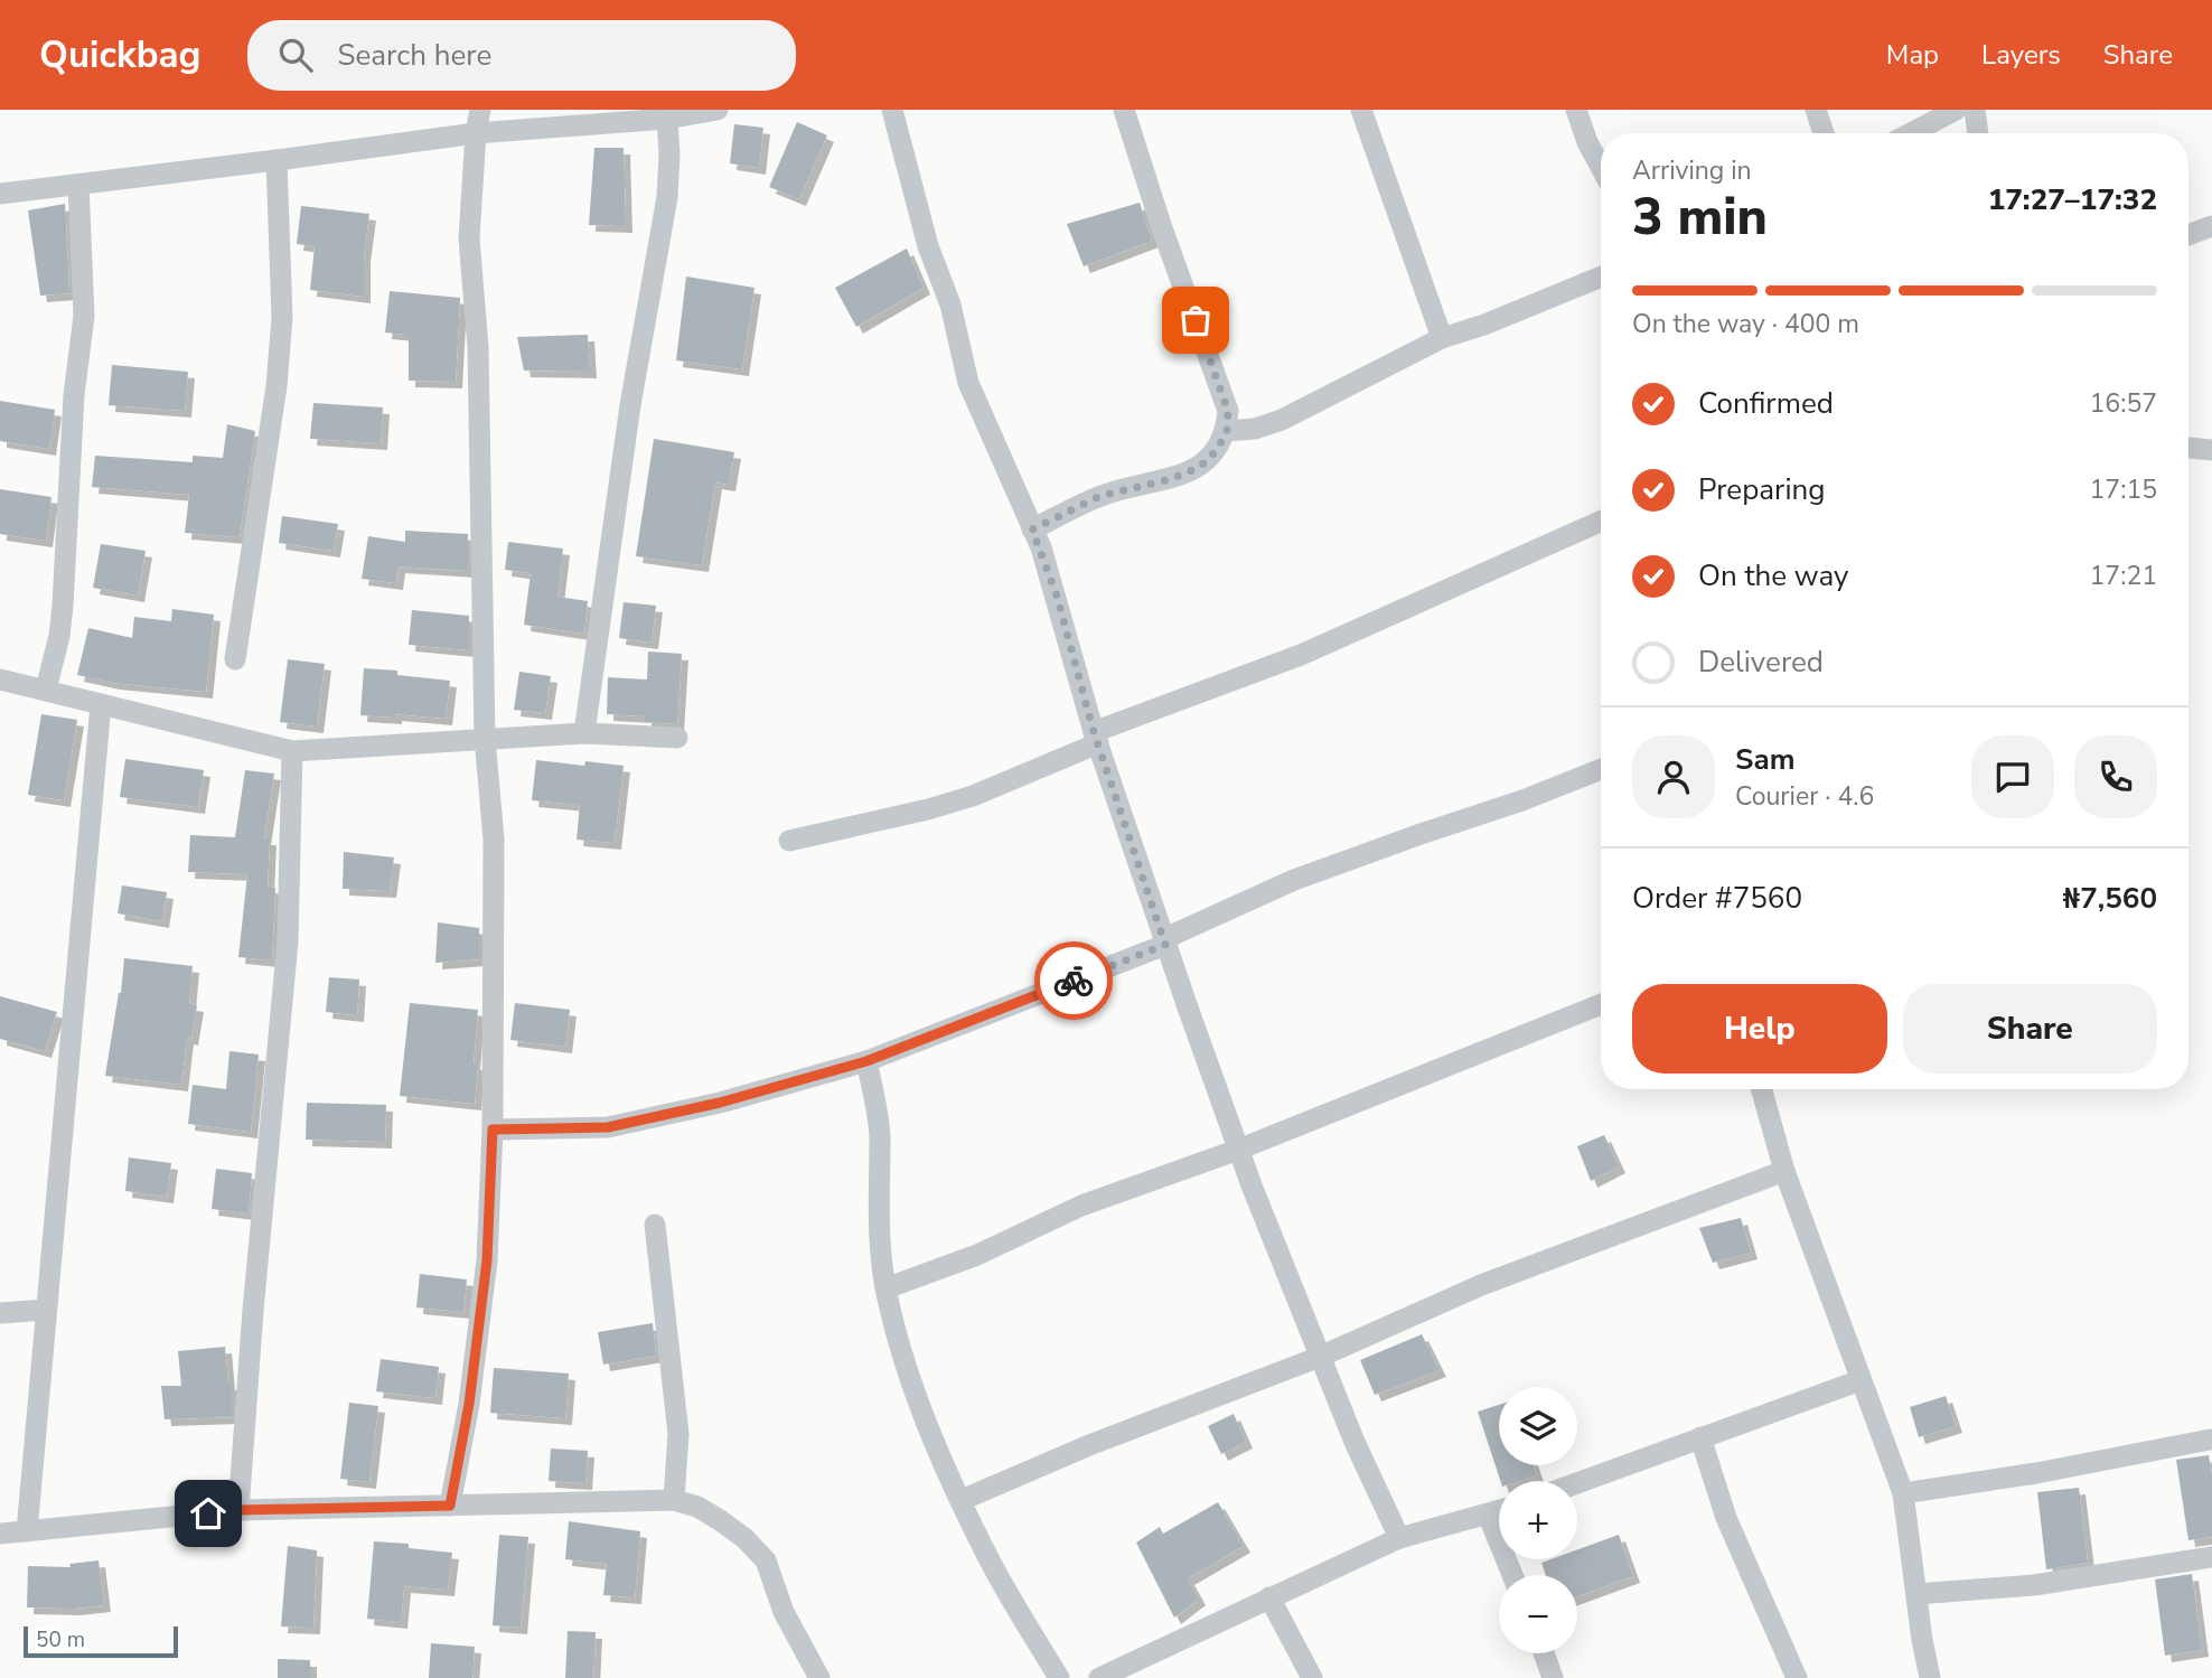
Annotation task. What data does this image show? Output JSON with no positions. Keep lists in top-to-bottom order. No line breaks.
{"scale_bar":"50 m","page":{"header":"Quickbag","search":"Search here","nav":["Map","Layers","Share"],"heading":["3 min","Arriving in","17:27–17:32"],"panel":["Sam","Courier · 4.6","Order #7560","₦7,560"],"bar":"On the way · 400 m","list":[["Confirmed","16:57"],["Preparing","17:15"],["On the way","17:21"],"Delivered"],"buttons":["Help","Share"],"map_buttons":["+","−"],"scale":"50 m"}}
